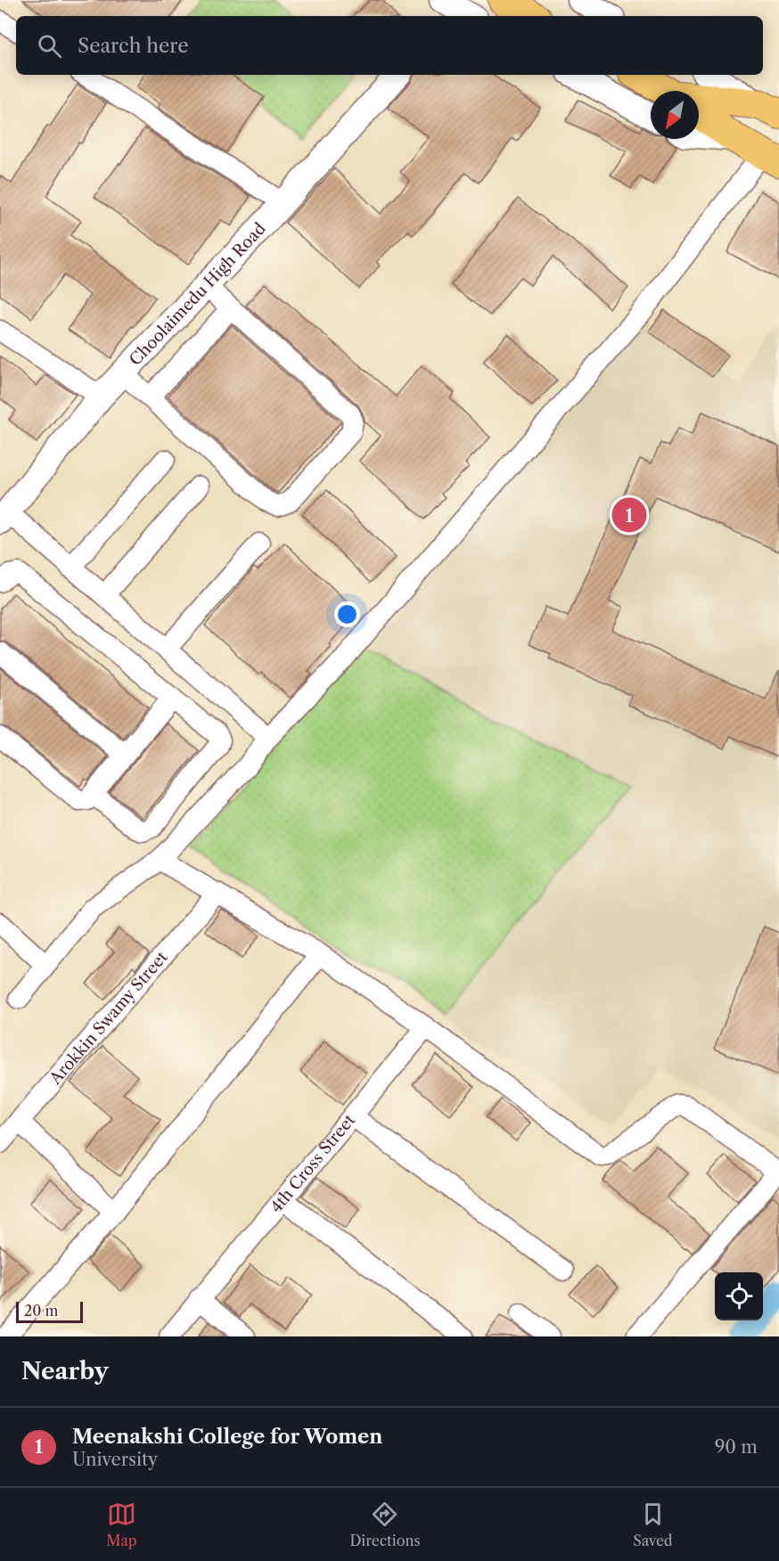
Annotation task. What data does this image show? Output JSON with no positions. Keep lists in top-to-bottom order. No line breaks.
{"streets":{"street":["Choolaimedu High Road","Arokkin Swamy Street","4th Cross Street"]},"scale_bar":"20 m","north":"bottom left","page":{"search":"Search here","pins":"1","scale":"20 m","heading":"Nearby","list":[{"mark":"1","name":"Meenakshi College for Women","note":"University","value":"90 m"}],"nav":["Map","Directions","Saved"]}}
